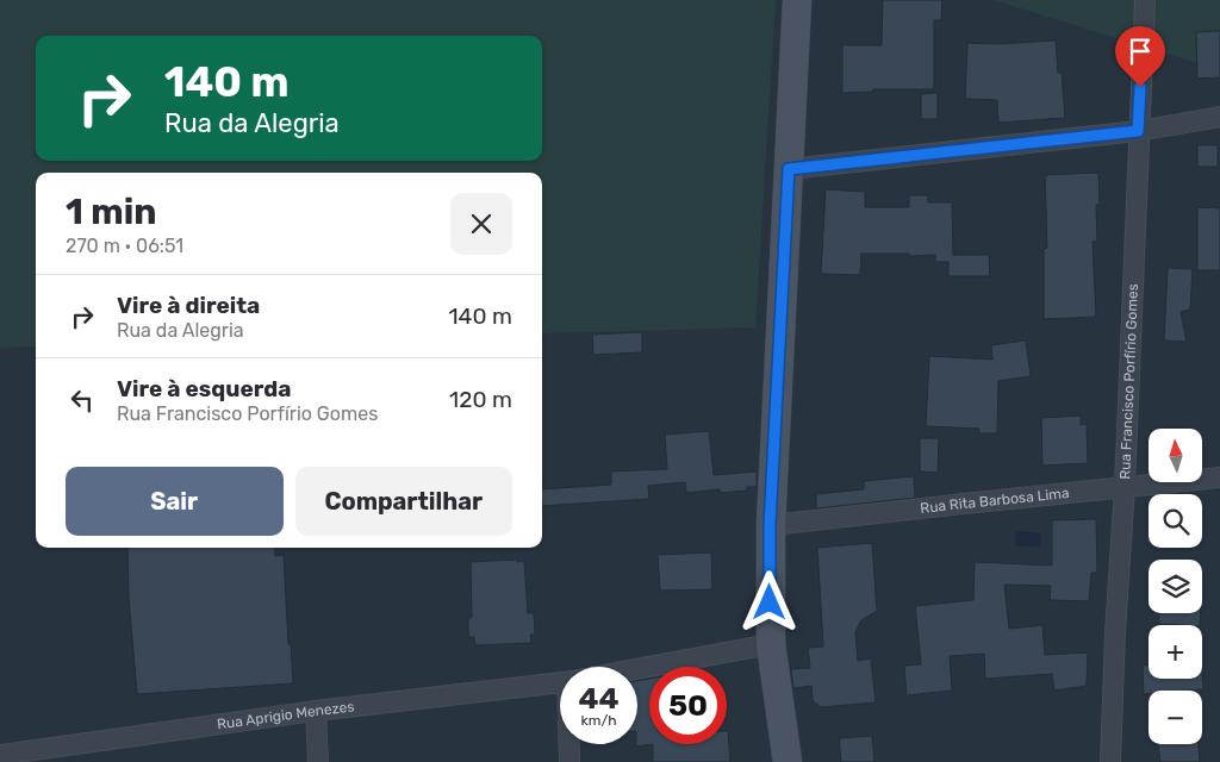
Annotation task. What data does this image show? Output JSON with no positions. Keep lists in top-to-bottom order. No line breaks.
{"streets":{"street":["Rua Francisco Porfírio Gomes","Rua Rita Barbosa Lima","Rua Aprigio Menezes"]},"crossings":[["Rua Francisco Porfírio Gomes","Rua Rita Barbosa Lima"]],"north":"top","page":{"turn":["140 m","Rua da Alegria"],"heading":["1 min","270 m · 06:51"],"list":[{"name":"Vire à direita","note":"Rua da Alegria","value":"140 m"},{"name":"Vire à esquerda","note":"Rua Francisco Porfírio Gomes","value":"120 m"}],"map_buttons":["+","−"],"buttons":["Sair","Compartilhar"],"speed":"44 km/h","limit":"50"}}
